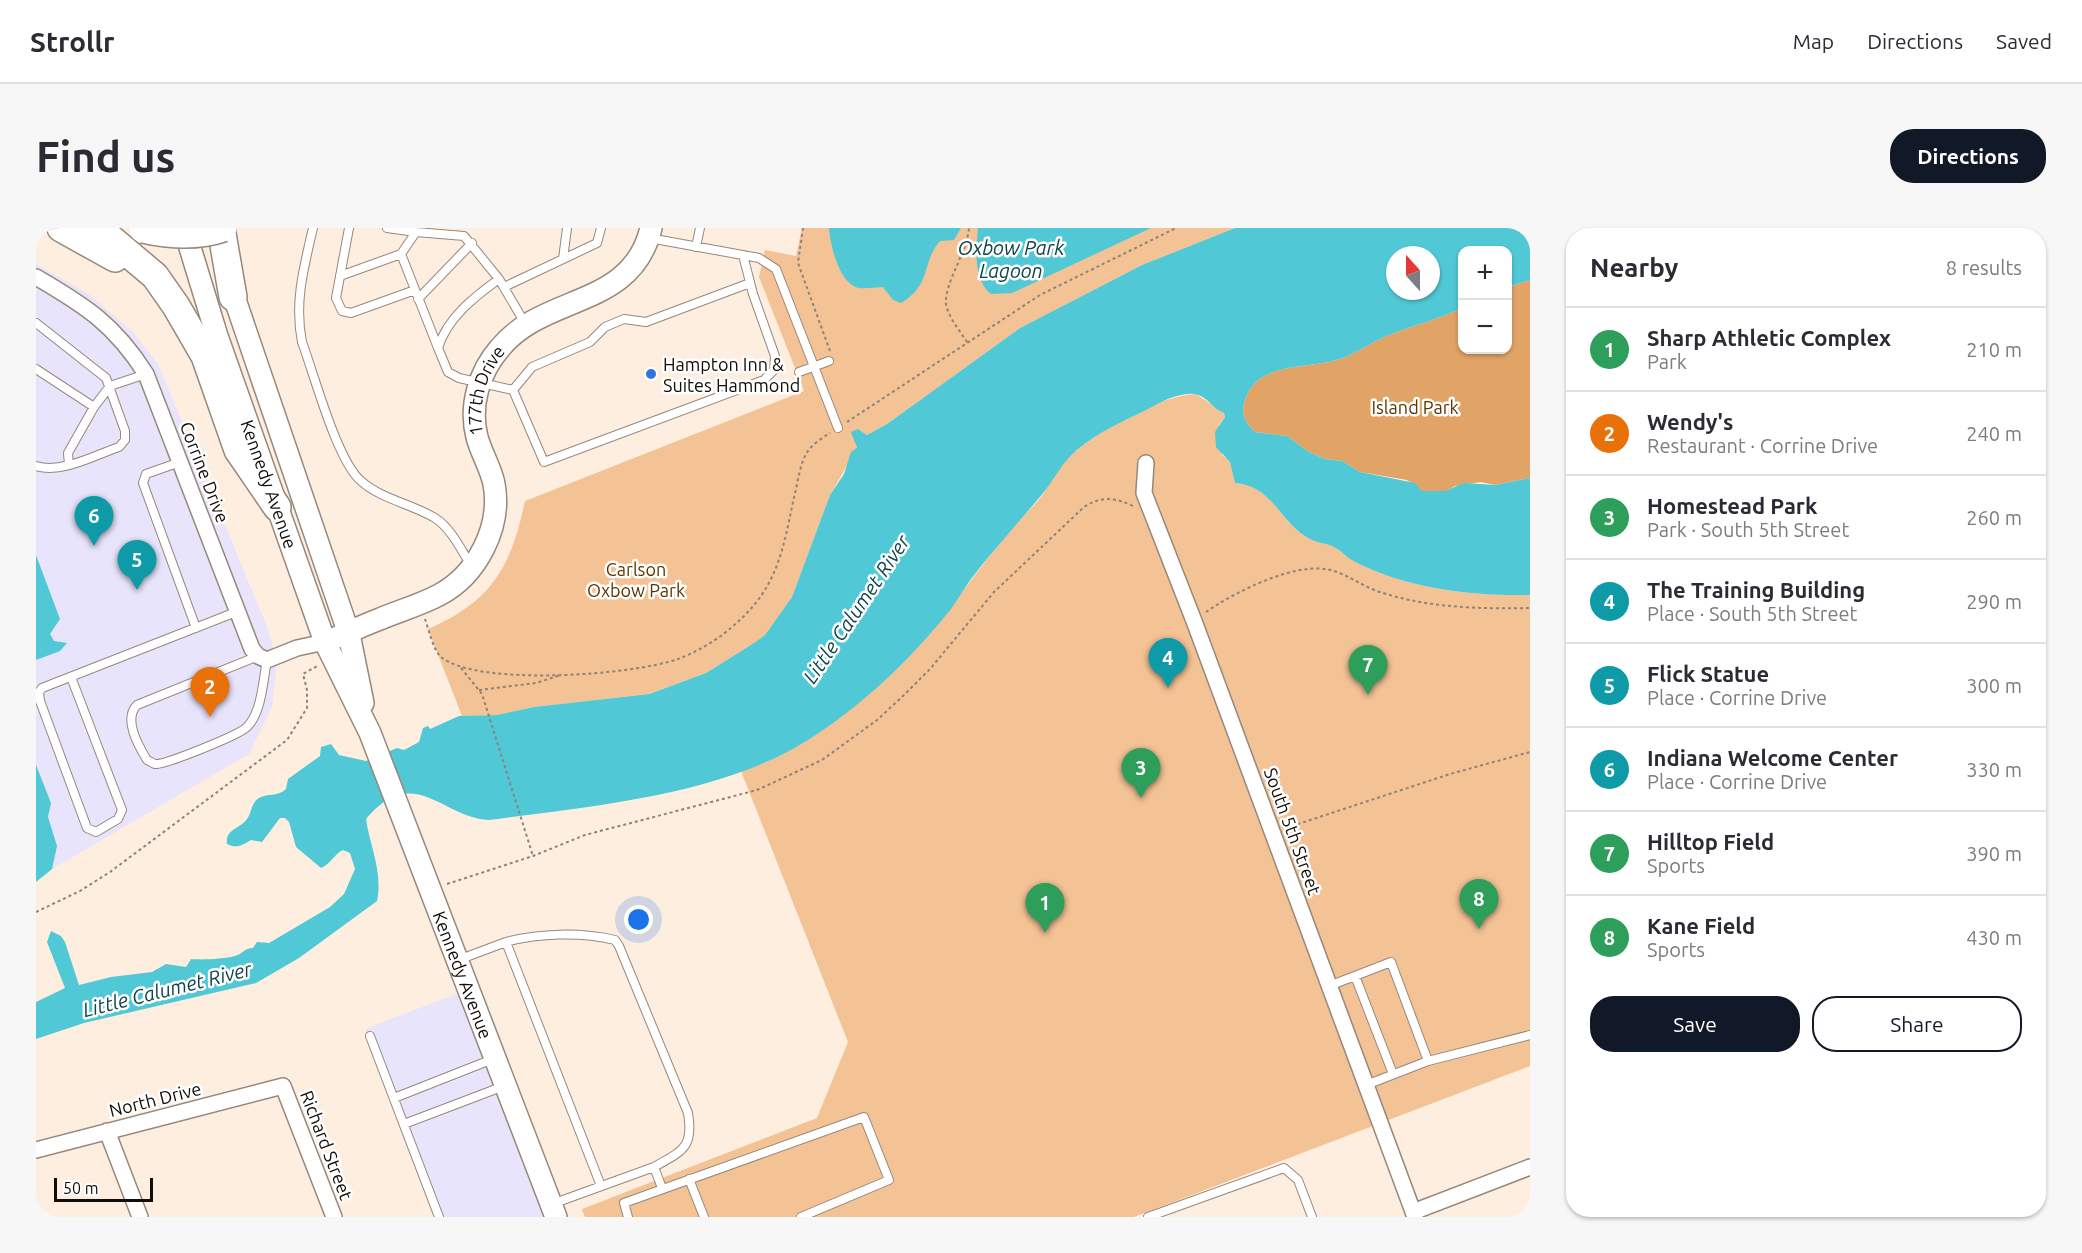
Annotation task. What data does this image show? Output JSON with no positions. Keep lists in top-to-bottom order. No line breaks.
{"streets":{"street":["177th Drive","Corrine Drive","Kennedy Avenue","South 5th Street","North Drive","Richard Street"]},"crossings":[["177th Drive","Kennedy Avenue"],["North Drive","Richard Street"]],"water":["Oxbow Park Lagoon","Little Calumet River"],"parks":["Island Park","Carlson Oxbow Park"],"places":["Hampton Inn & Suites Hammond"],"scale_bar":"50 m","north":"top","page":{"header":"Strollr","nav":["Map","Directions","Saved"],"buttons":["Directions",["Save","Share"]],"title":"Find us","heading":["Nearby","8 results"],"map_buttons":["+","−"],"list":[{"mark":"1","name":"Sharp Athletic Complex","note":"Park","value":"210 m"},{"mark":"2","name":"Wendy's","note":"Restaurant · Corrine Drive","value":"240 m"},{"mark":"3","name":"Homestead Park","note":"Park · South 5th Street","value":"260 m"},{"mark":"4","name":"The Training Building","note":"Place · South 5th Street","value":"290 m"},{"mark":"5","name":"Flick Statue","note":"Place · Corrine Drive","value":"300 m"},{"mark":"6","name":"Indiana Welcome Center","note":"Place · Corrine Drive","value":"330 m"},{"mark":"7","name":"Hilltop Field","note":"Sports","value":"390 m"},{"mark":"8","name":"Kane Field","note":"Sports","value":"430 m"}],"pins":["6","5","4","7","2","3","8","1"],"scale":"50 m"}}
